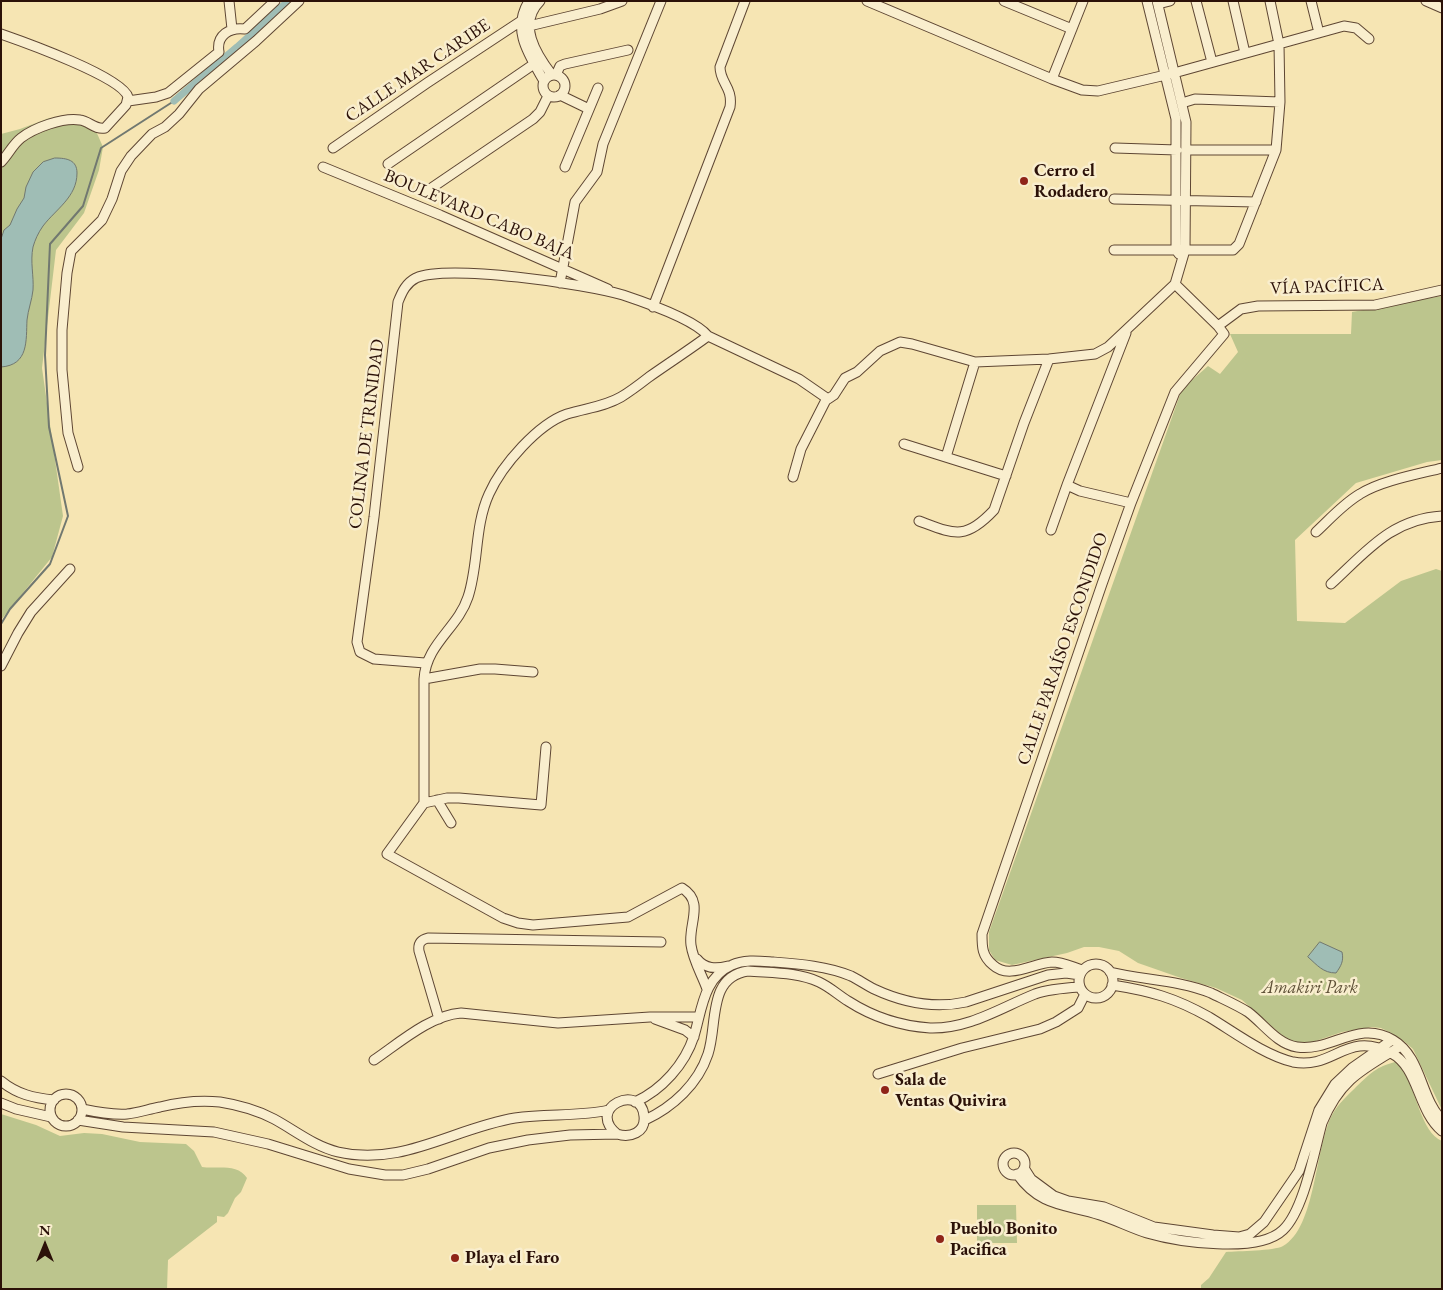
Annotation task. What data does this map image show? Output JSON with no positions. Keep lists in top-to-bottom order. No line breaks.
{"streets":{"street":["CALLE MAR CARIBE","BOULEVARD CABO BAJA","VÍA PACÍFICA","COLINA DE TRINIDAD","CALLE PARAÍSO ESCONDIDO"]},"crossings":[["BOULEVARD CABO BAJA","COLINA DE TRINIDAD"],["VÍA PACÍFICA","CALLE PARAÍSO ESCONDIDO"]],"parks":["Amakiri Park"],"places":["Cerro el Rodadero","Sala de Ventas Quivira","Pueblo Bonito Pacifica","Playa el Faro"],"north":"top"}
